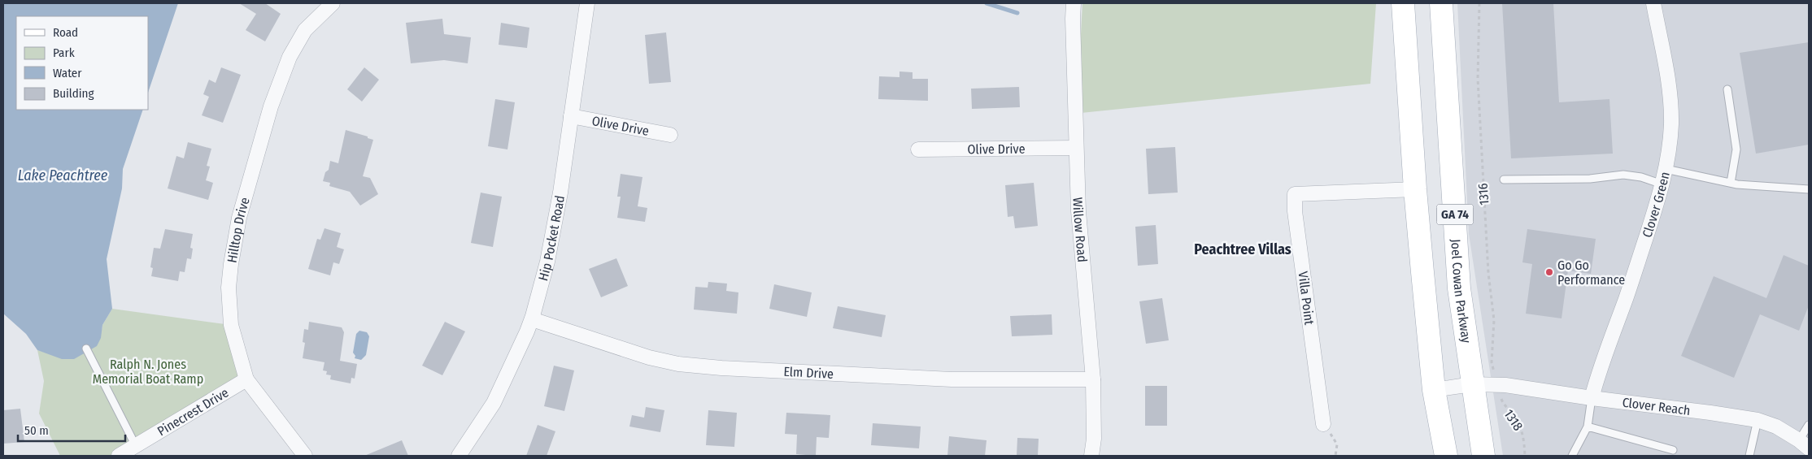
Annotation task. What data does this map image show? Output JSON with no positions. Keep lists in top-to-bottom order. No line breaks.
{"streets":{"main road":["GA 74","Joel Cowan Parkway"],"street":["Olive Drive","Clover Green","Hilltop Drive","Willow Road","Hip Pocket Road","Villa Point","Elm Drive","Clover Reach","Pinecrest Drive"],"path":["1316","1318"]},"crossings":[["Olive Drive","Willow Road"],["Olive Drive","Hip Pocket Road"],["1316","Clover Reach"],["1316","1318"],["Clover Green","Clover Reach"],["GA 74","Villa Point"],["GA 74","Clover Reach"],["Hilltop Drive","Pinecrest Drive"],["Willow Road","Elm Drive"],["Hip Pocket Road","Elm Drive"],["Joel Cowan Parkway","Clover Reach"],["Clover Reach","1318"]],"districts":["Peachtree Villas"],"water":["Lake Peachtree"],"parks":["Ralph N. Jones Memorial Boat Ramp"],"places":["Go Go Performance"],"legend":["Road","Park","Water","Building"],"scale_bar":"50 m"}
